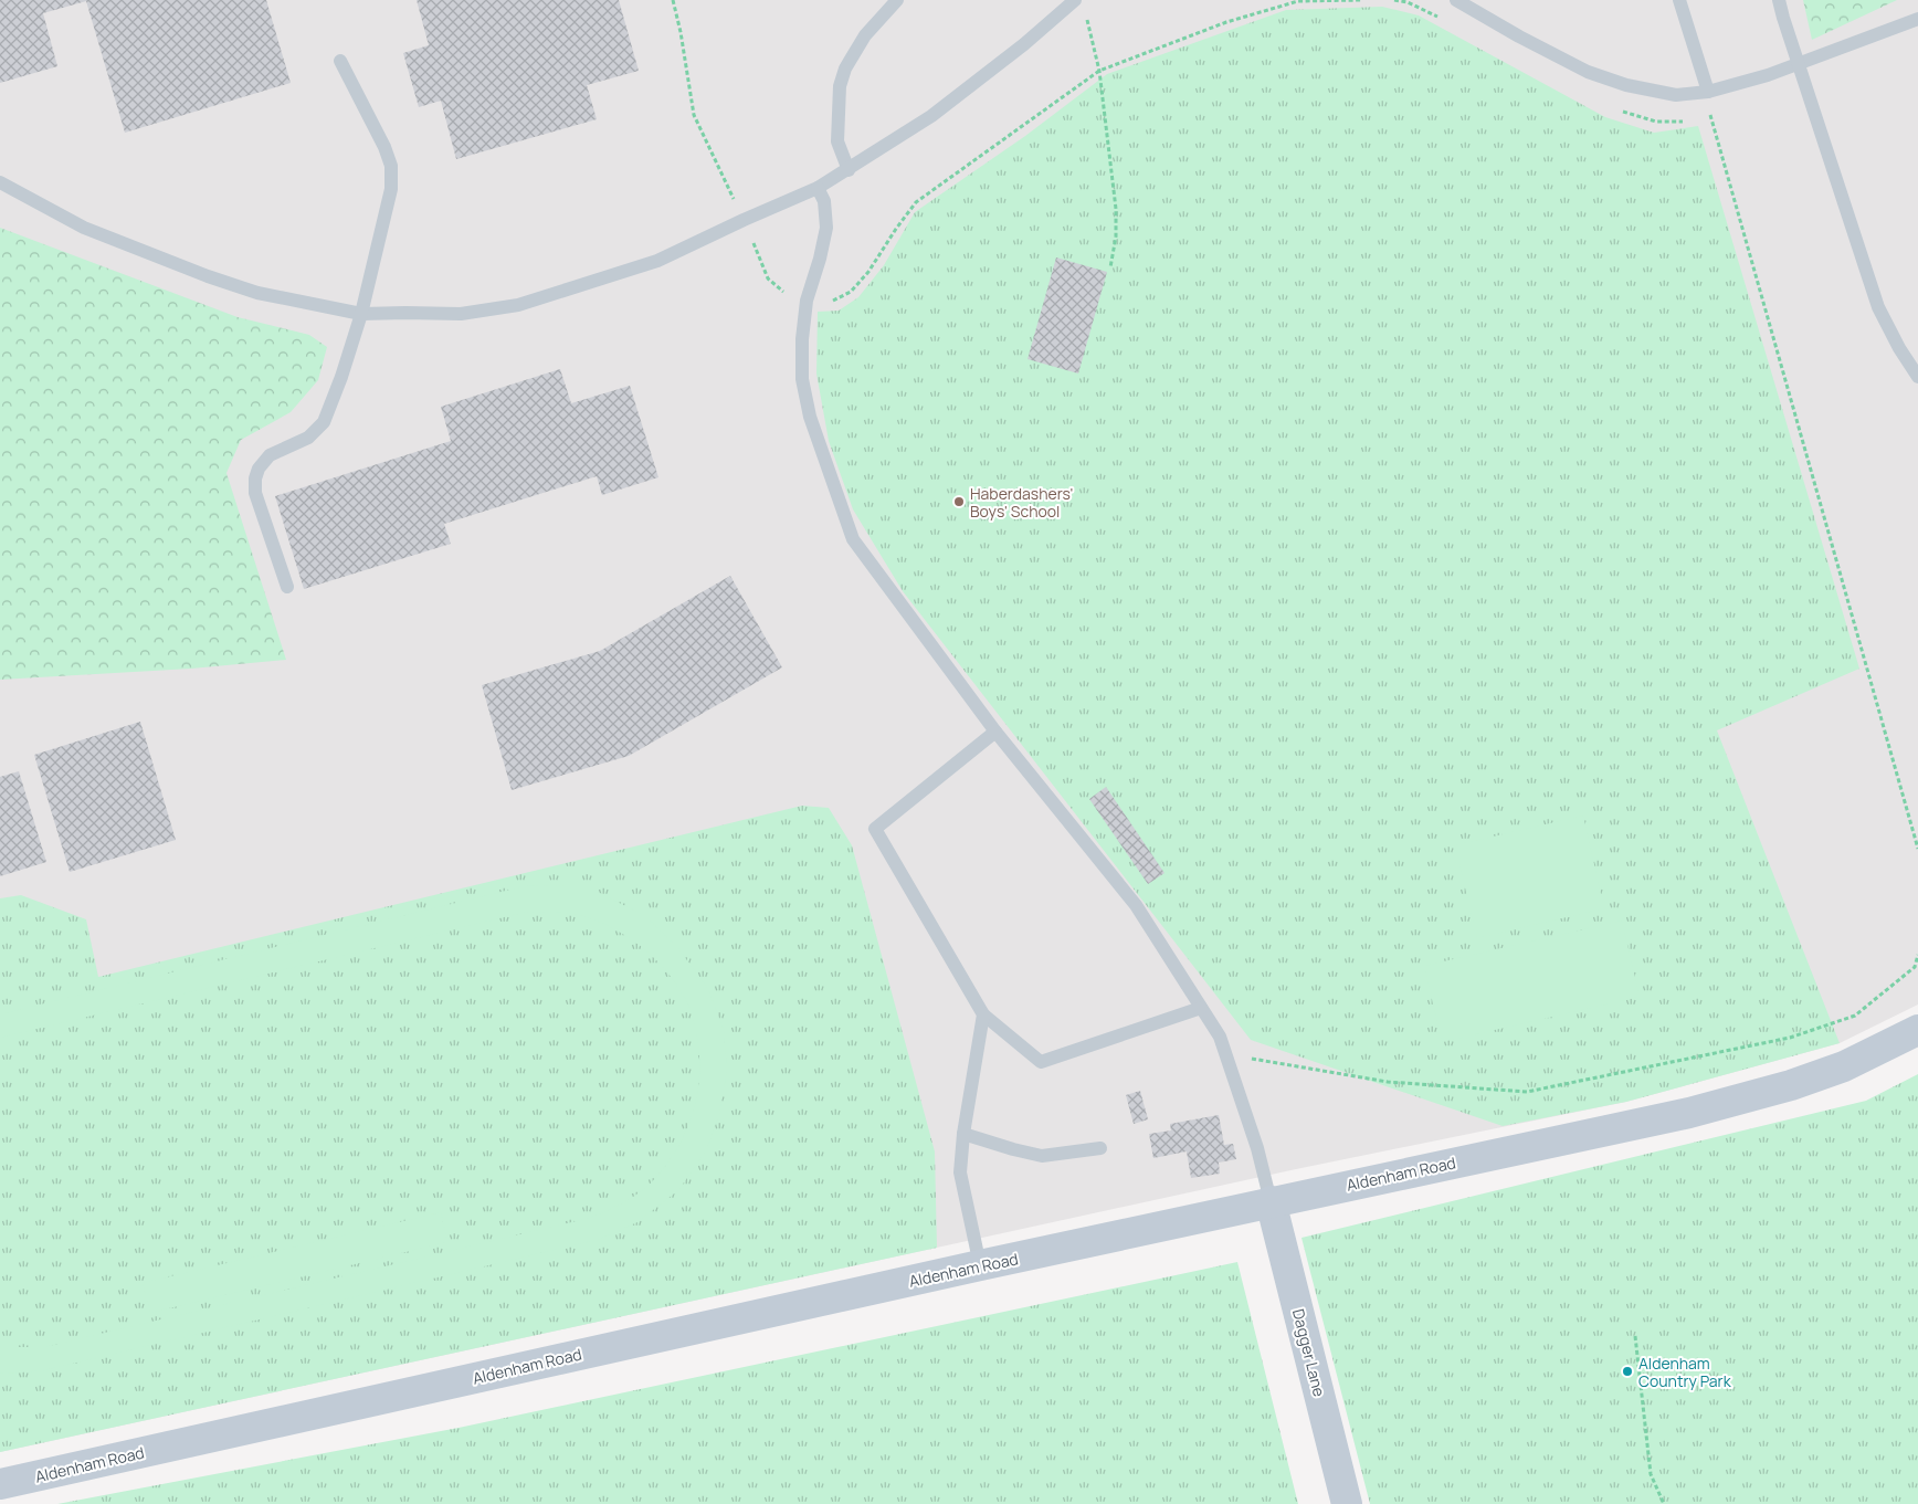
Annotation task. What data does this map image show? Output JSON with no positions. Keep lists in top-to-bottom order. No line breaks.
{"streets":{"street":["Aldenham Road","Dagger Lane"]},"crossings":[["Aldenham Road","Dagger Lane"]],"places":["Haberdashers' Boys' School","Aldenham Country Park"]}
